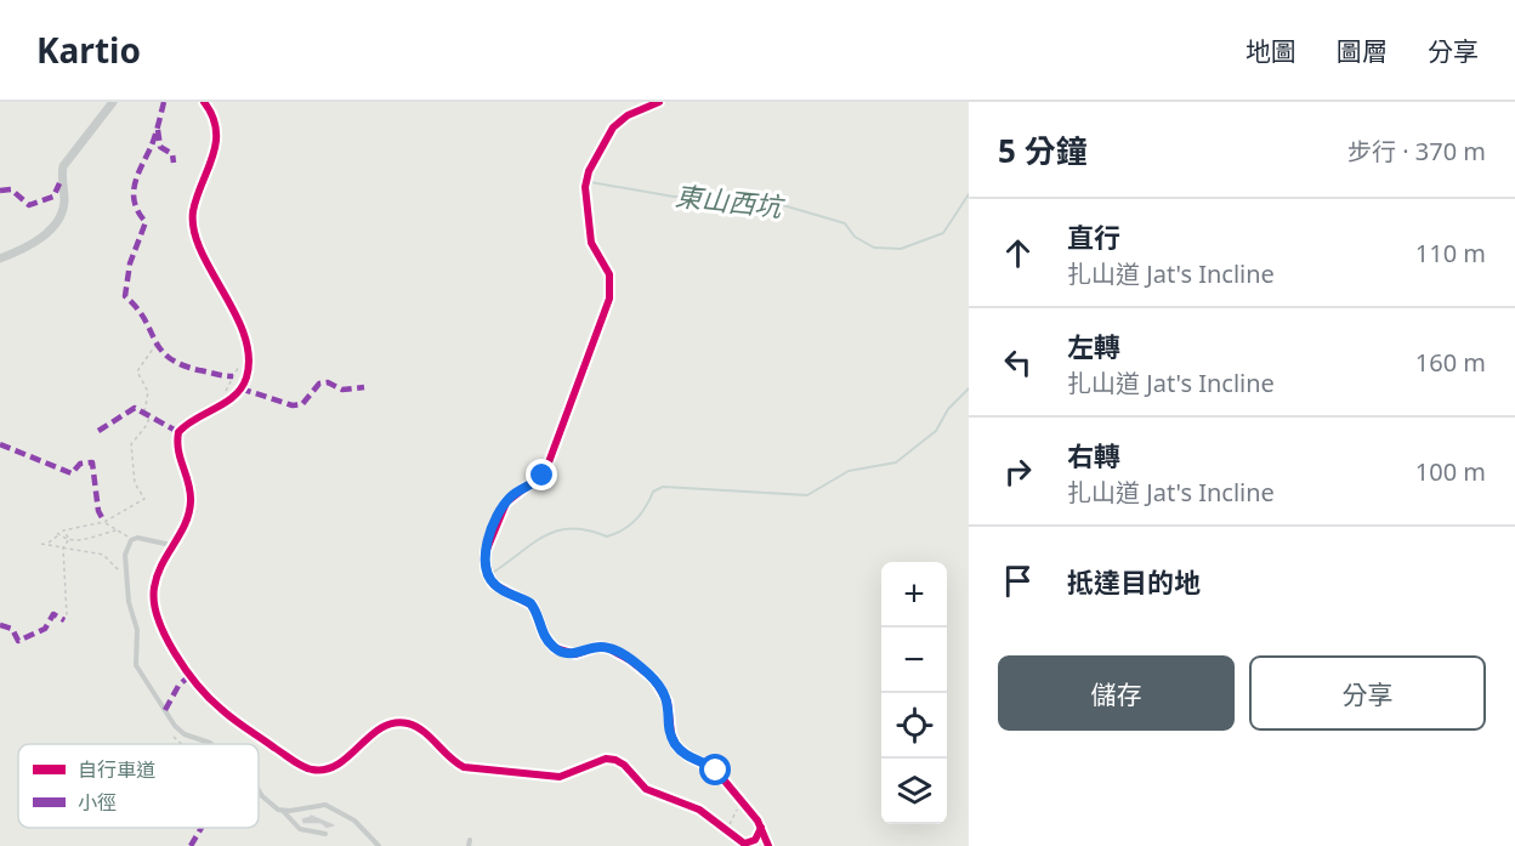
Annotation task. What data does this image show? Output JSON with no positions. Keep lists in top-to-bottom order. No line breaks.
{"water":["東山西坑"],"legend":["自行車道","小徑"],"page":{"header":"Kartio","nav":["地圖","圖層","分享"],"heading":["5 分鐘","步行 · 370 m"],"list":[["直行","扎山道 Jat's Incline","110 m"],["左轉","扎山道 Jat's Incline","160 m"],["右轉","扎山道 Jat's Incline","100 m"],"抵達目的地"],"map_buttons":["+","−"],"buttons":["儲存","分享"]}}
